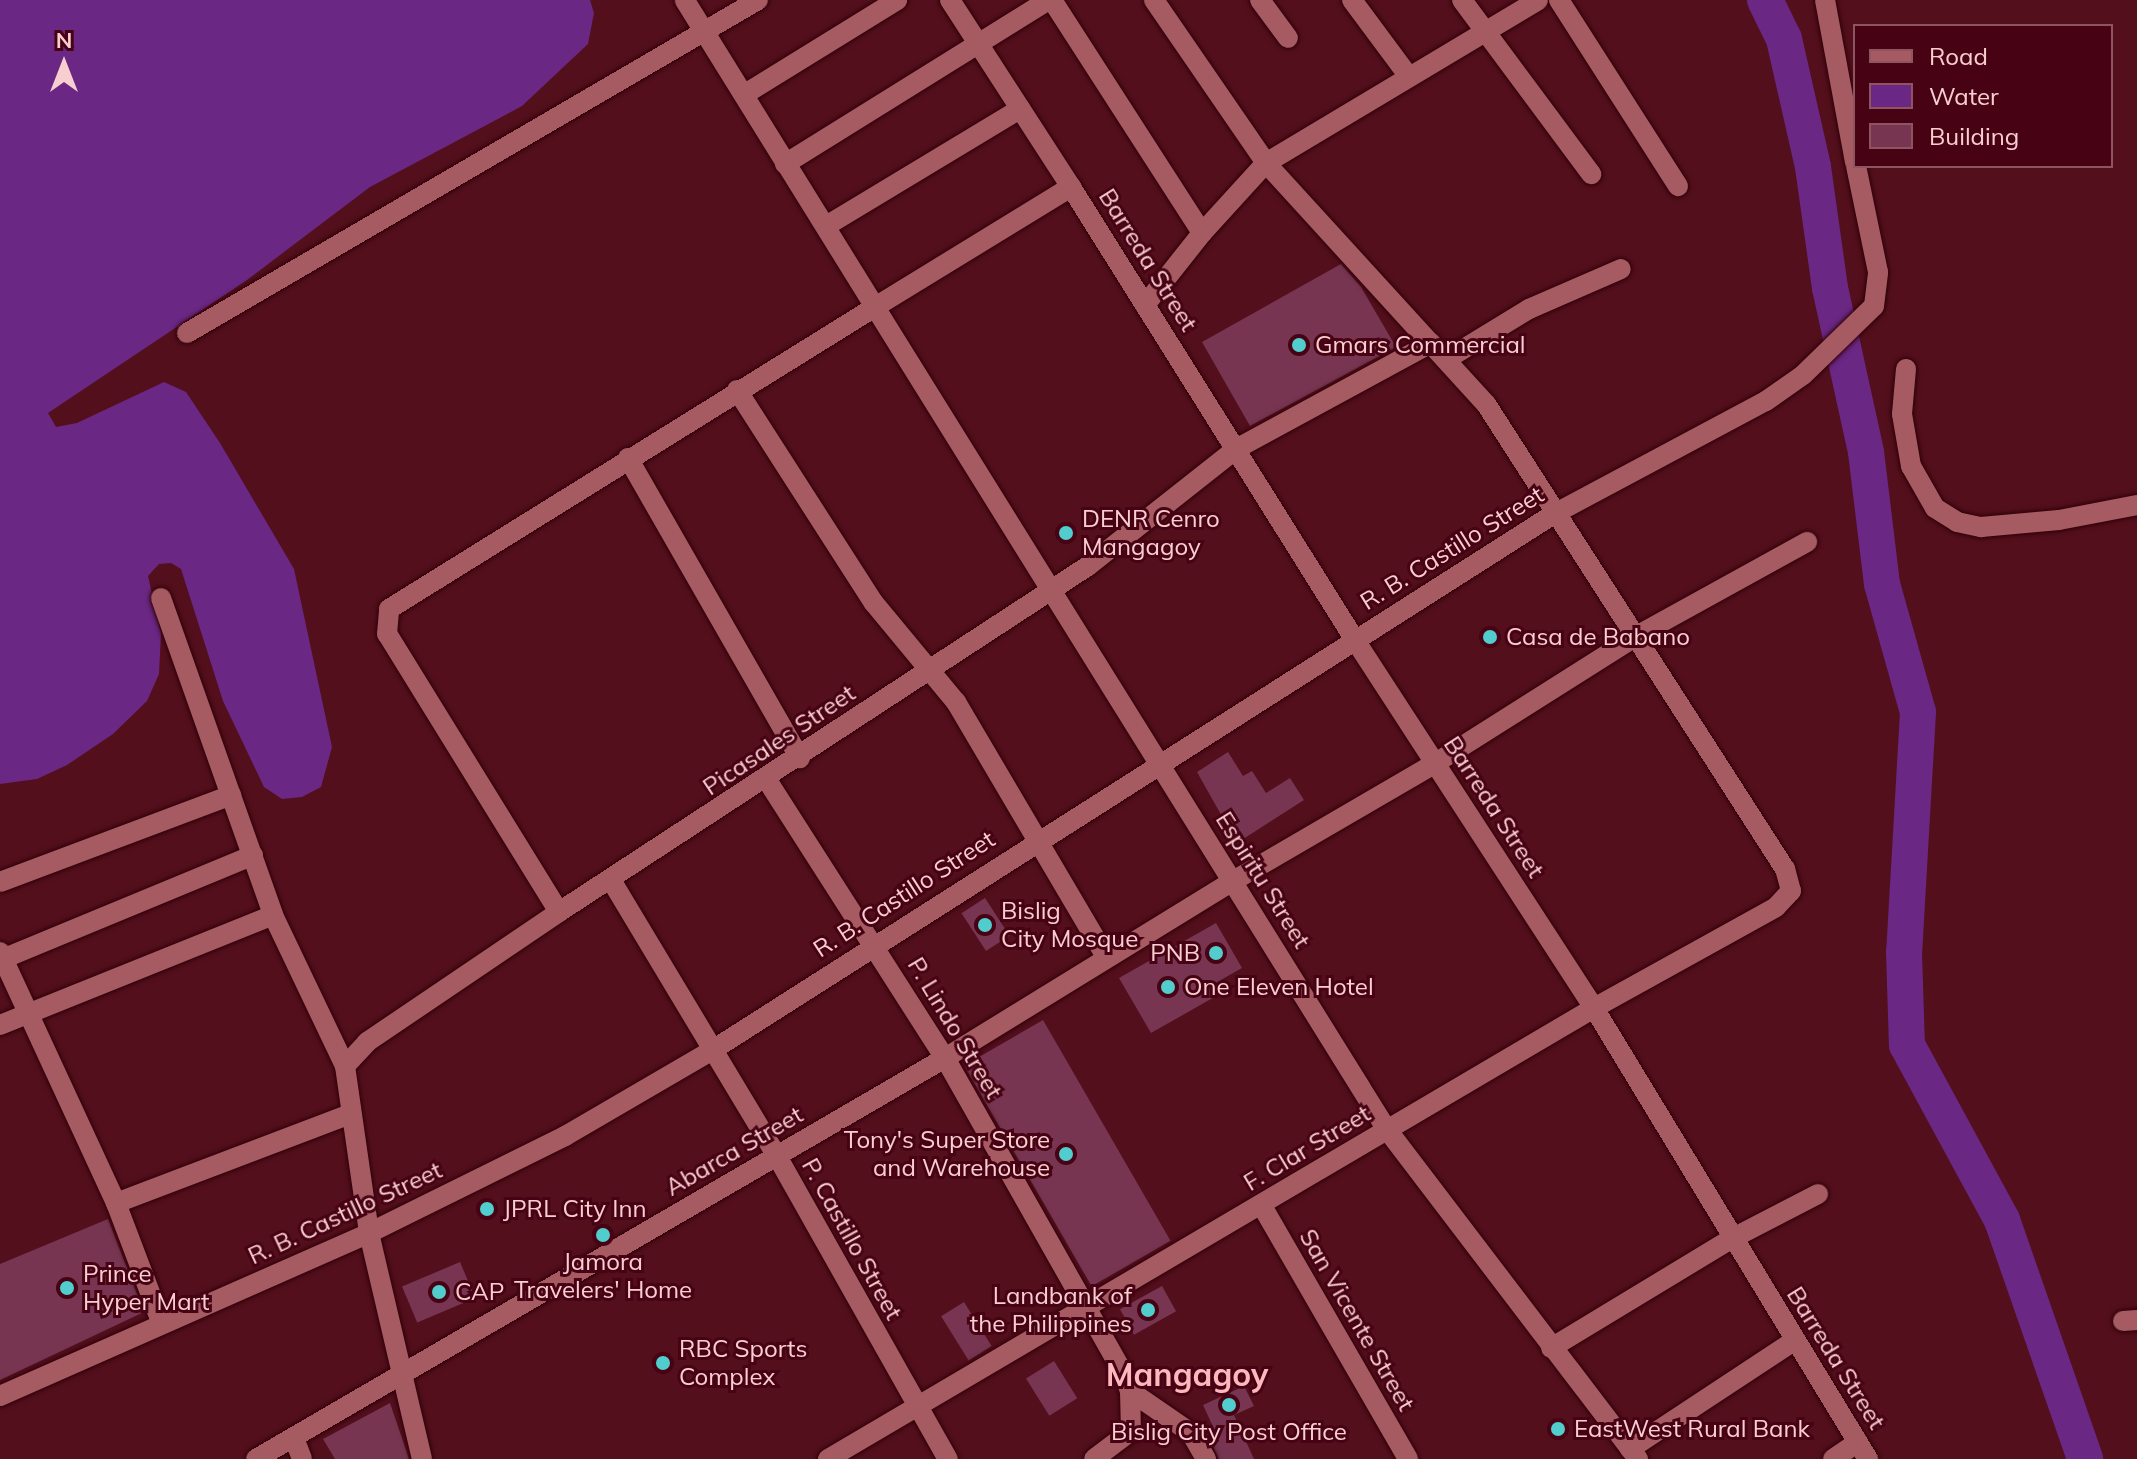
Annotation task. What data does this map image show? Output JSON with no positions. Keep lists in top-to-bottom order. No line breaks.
{"streets":{"street":["Barreda Street","R. B. Castillo Street","Picasales Street","Espiritu Street","P. Lindo Street","F. Clar Street","Abarca Street","P. Castillo Street","San Vicente Street"]},"crossings":[["Barreda Street","R. B. Castillo Street"],["Barreda Street","Picasales Street"],["Barreda Street","F. Clar Street"],["Barreda Street","Abarca Street"],["R. B. Castillo Street","Espiritu Street"],["R. B. Castillo Street","P. Lindo Street"],["R. B. Castillo Street","P. Castillo Street"],["Picasales Street","Espiritu Street"],["Picasales Street","P. Lindo Street"],["Picasales Street","P. Castillo Street"],["Espiritu Street","F. Clar Street"],["Espiritu Street","Abarca Street"],["P. Lindo Street","F. Clar Street"],["P. Lindo Street","Abarca Street"],["F. Clar Street","Abarca Street"],["F. Clar Street","P. Castillo Street"],["F. Clar Street","San Vicente Street"],["Abarca Street","P. Castillo Street"]],"districts":["Mangagoy"],"places":["Gmars Commercial","DENR Cenro Mangagoy","Casa de Babano","Bislig City Mosque","PNB","One Eleven Hotel","Tony's Super Store and Warehouse","JPRL City Inn","Jamora Travelers' Home","Prince Hyper Mart","CAP","Landbank of the Philippines","RBC Sports Complex","Bislig City Post Office","EastWest Rural Bank"],"legend":["Road","Water","Building"],"north":"top"}
